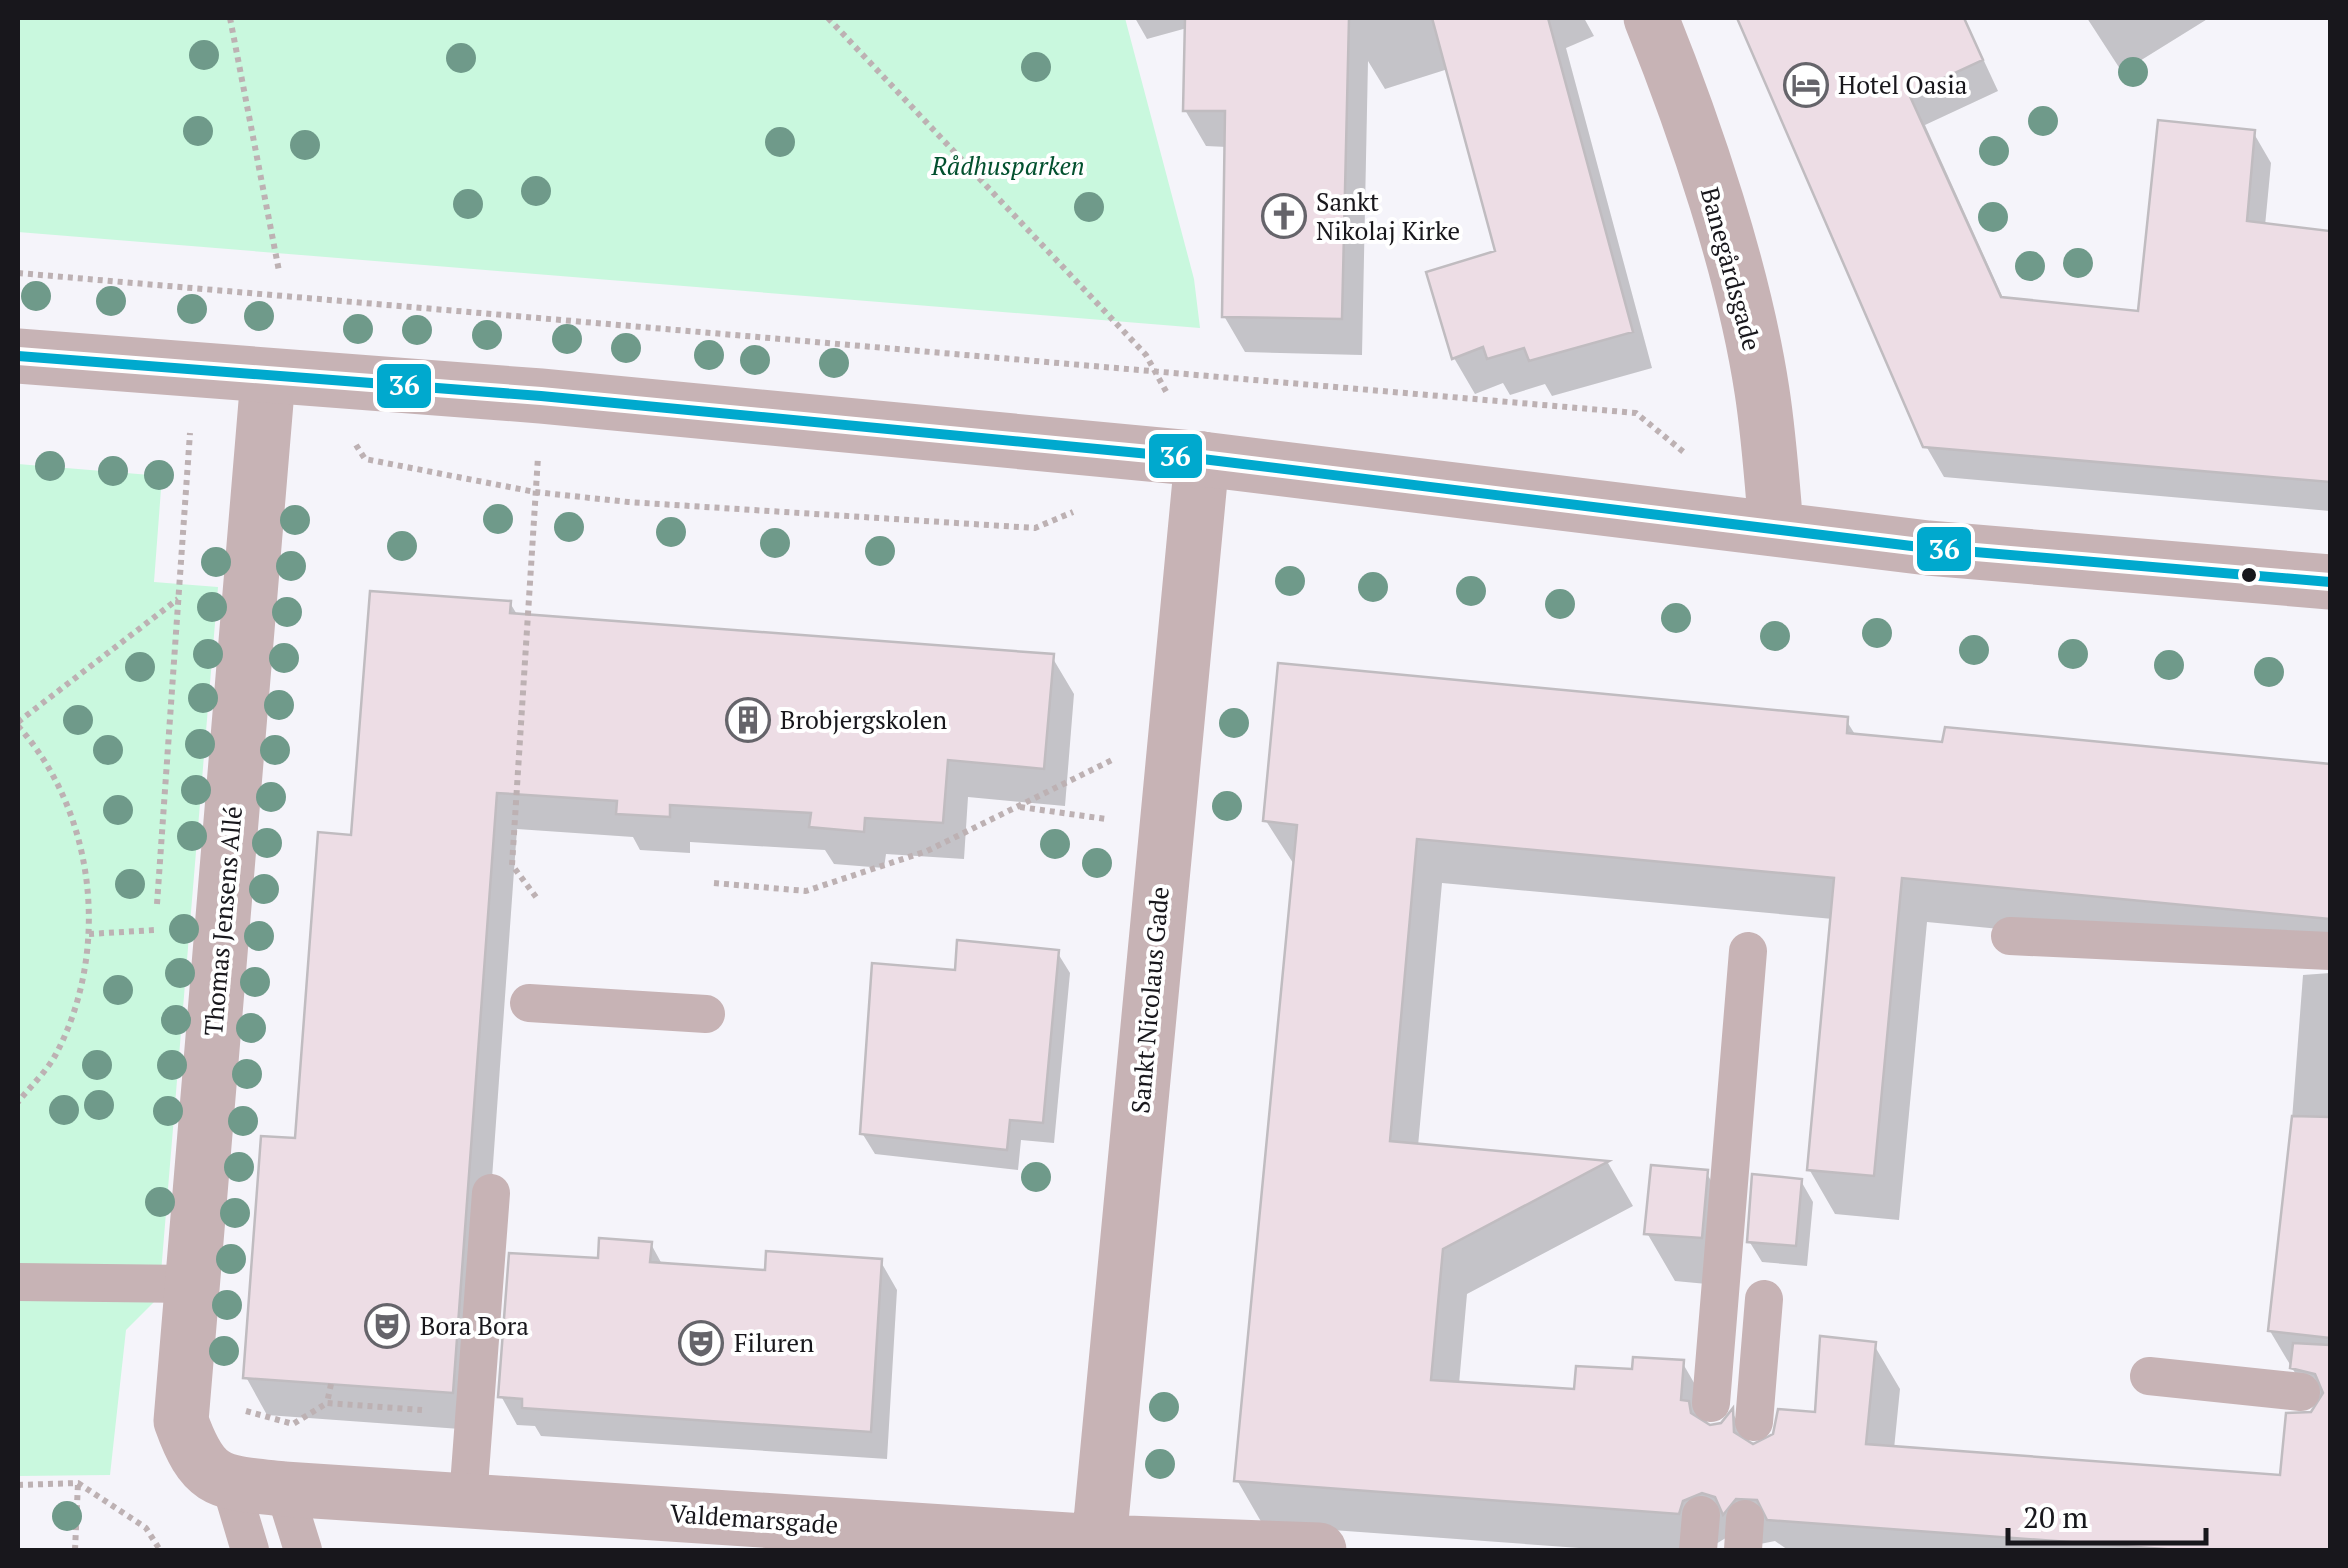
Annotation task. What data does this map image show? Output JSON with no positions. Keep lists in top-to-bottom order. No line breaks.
{"streets":{"street":["Banegårdsgade","Thomas Jensens Allé","Sankt Nicolaus Gade","Valdemarsgade"]},"crossings":[["Thomas Jensens Allé","Valdemarsgade"],["Sankt Nicolaus Gade","Valdemarsgade"]],"parks":["Rådhusparken"],"places":{"hotel":["Hotel Oasia"],"church":["Sankt Nikolaj Kirke"],"building":["Brobjergskolen"],"theatre":["Bora Bora","Filuren"]},"lines":["transit line 36"],"scale_bar":"20 m"}
